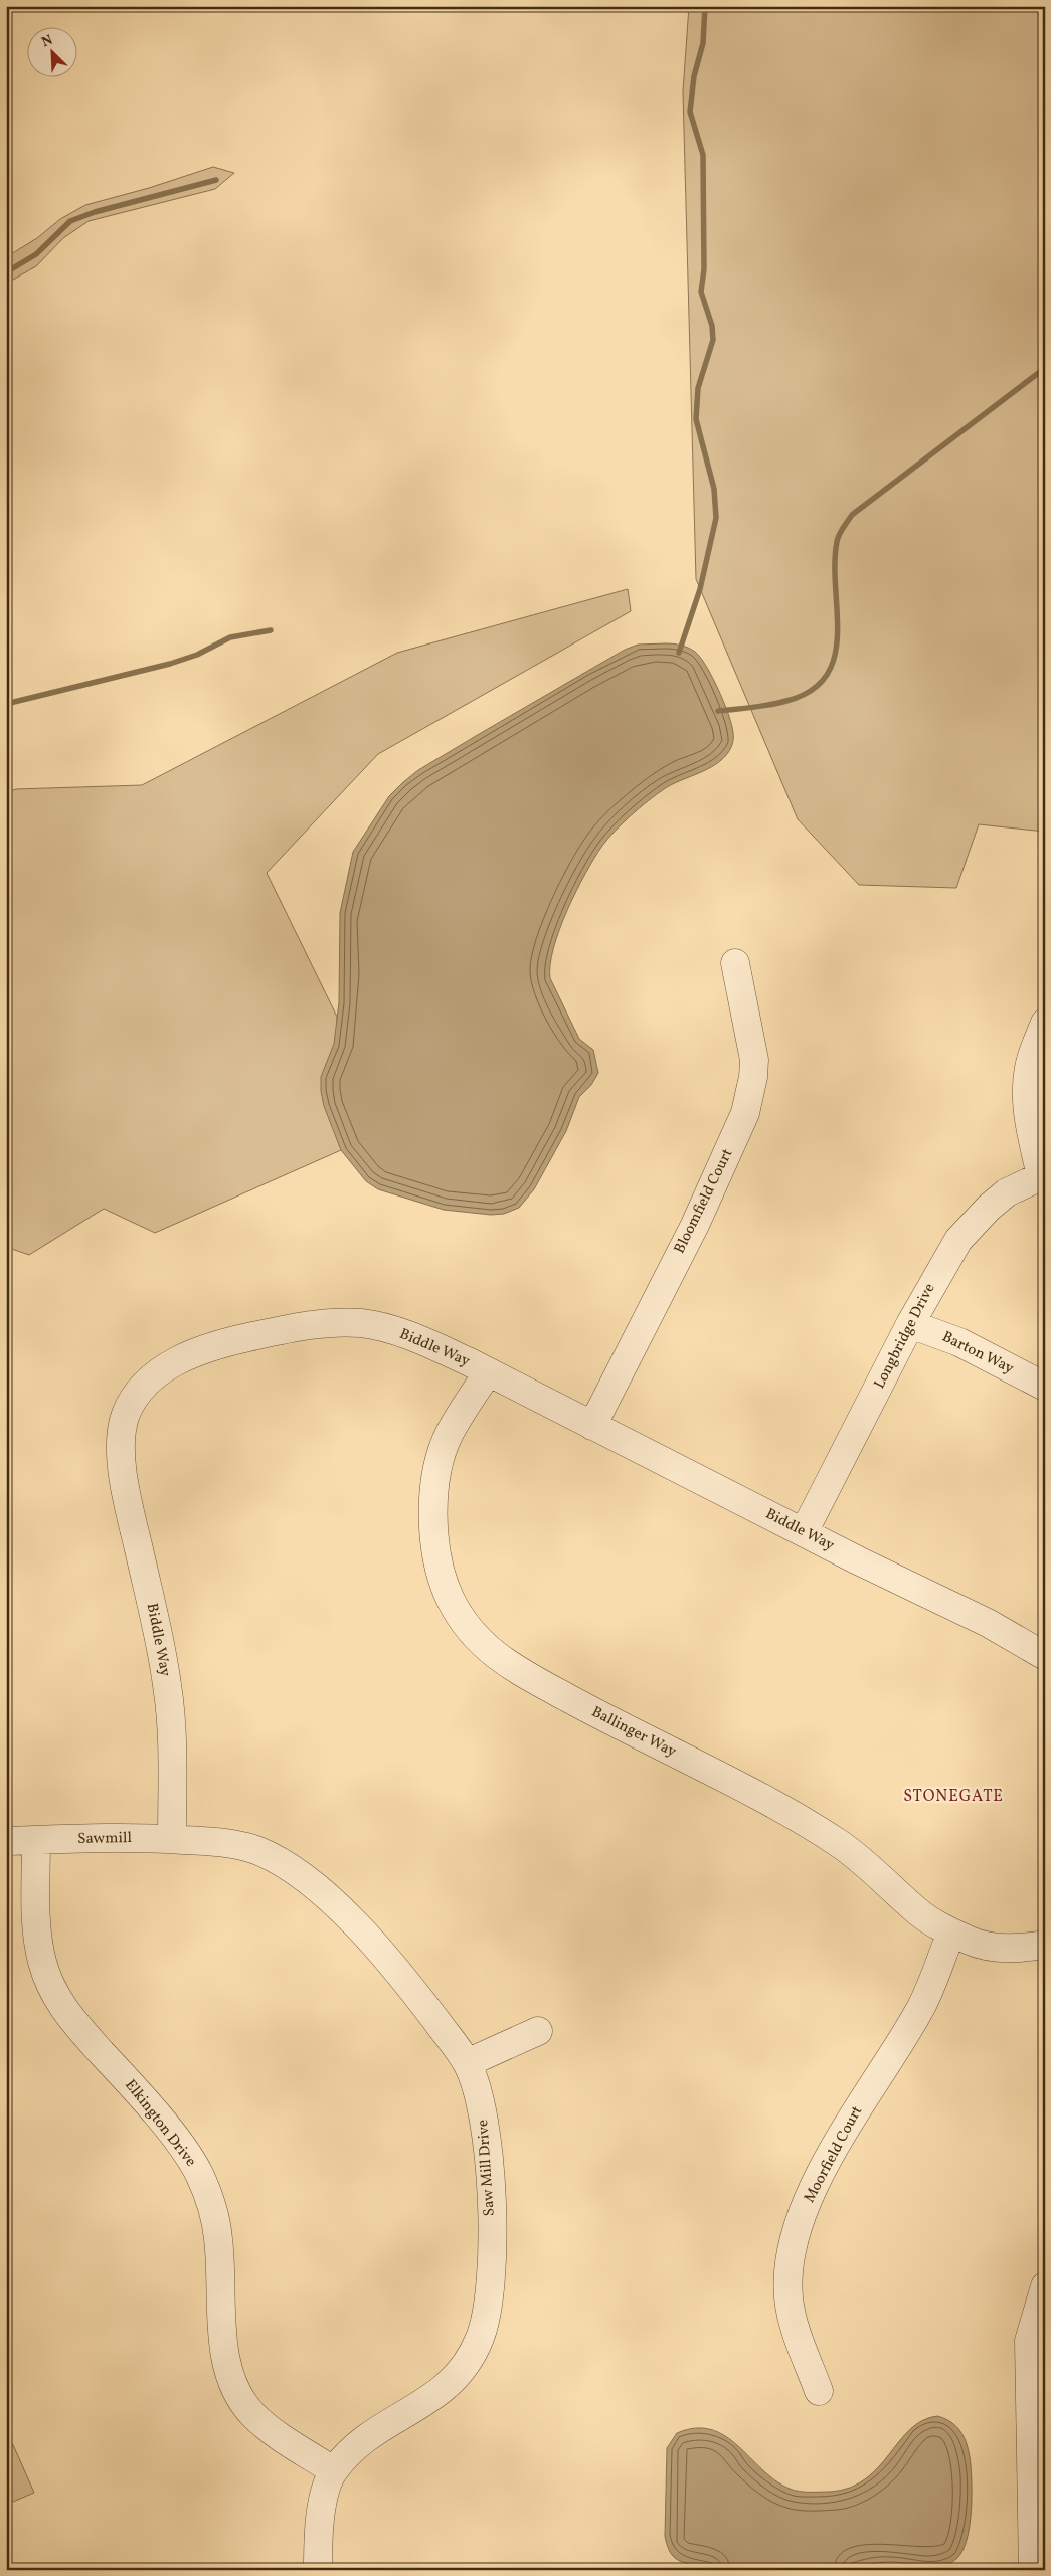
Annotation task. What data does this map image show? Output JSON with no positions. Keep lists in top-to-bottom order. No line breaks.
{"streets":{"street":["Bloomfield Court","Longbridge Drive","Biddle Way","Barton Way","Ballinger Way","Sawmill","Elkington Drive","Moorfield Court","Saw Mill Drive"]},"crossings":[["Bloomfield Court","Biddle Way"],["Longbridge Drive","Biddle Way"],["Longbridge Drive","Barton Way"],["Biddle Way","Ballinger Way"],["Biddle Way","Sawmill"],["Biddle Way","Saw Mill Drive"],["Ballinger Way","Moorfield Court"],["Sawmill","Elkington Drive"],["Sawmill","Saw Mill Drive"],["Elkington Drive","Saw Mill Drive"]],"districts":["STONEGATE"],"north":"top left"}
